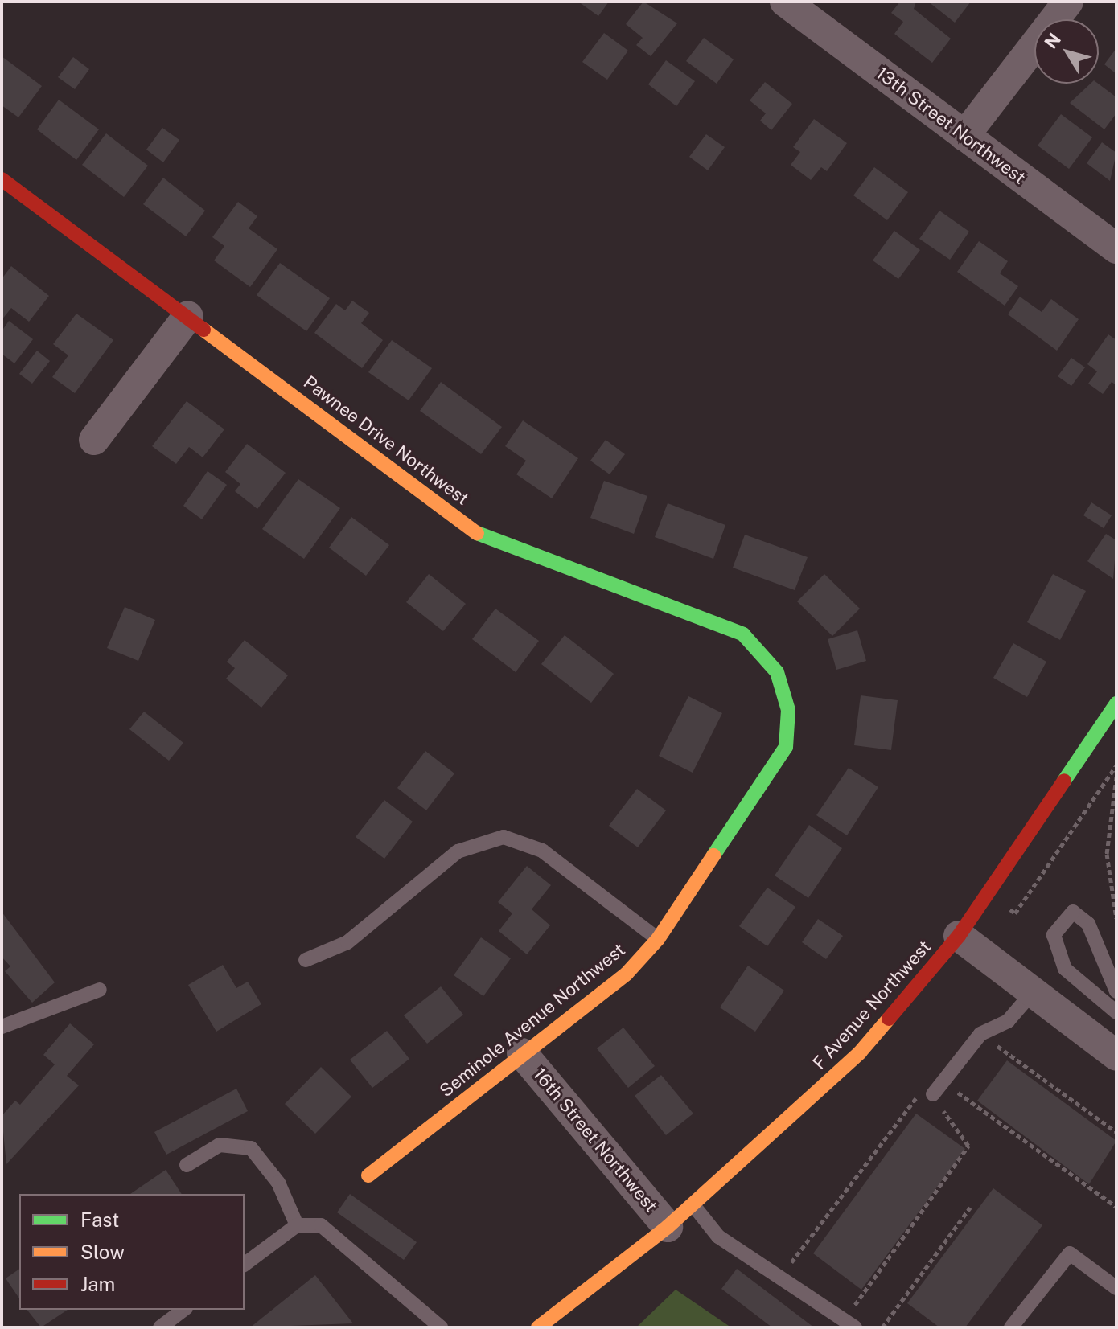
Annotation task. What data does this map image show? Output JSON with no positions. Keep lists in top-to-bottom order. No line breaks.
{"streets":{"street":["13th Street Northwest","Pawnee Drive Northwest","F Avenue Northwest","Seminole Avenue Northwest","16th Street Northwest"]},"crossings":[["Pawnee Drive Northwest","Seminole Avenue Northwest"],["F Avenue Northwest","16th Street Northwest"],["Seminole Avenue Northwest","16th Street Northwest"]],"legend":["Fast","Slow","Jam"],"north":"top left"}
